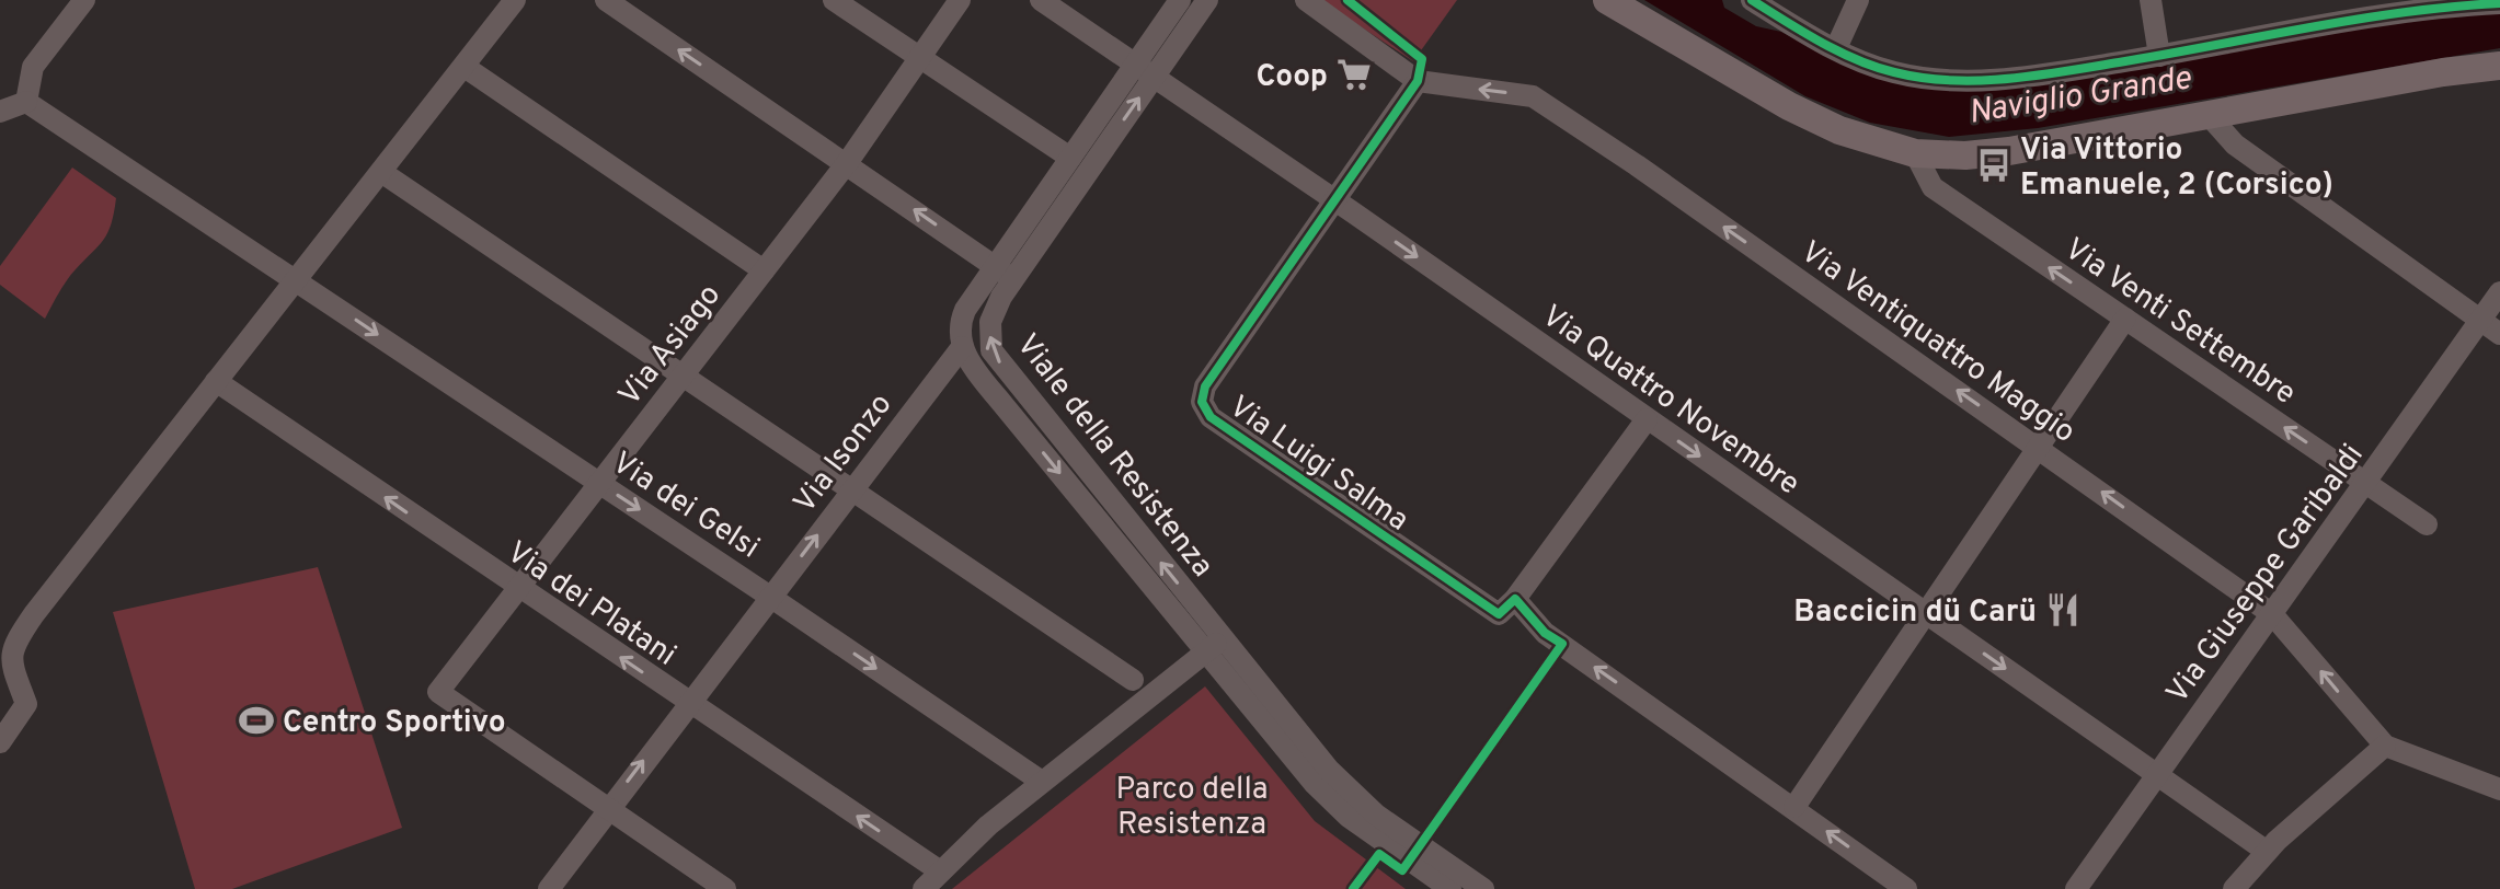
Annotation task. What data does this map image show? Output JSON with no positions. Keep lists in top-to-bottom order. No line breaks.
{"streets":{"street":["Via Venti Settembre","Via Ventiquattro Maggio","Via Asiago","Via Quattro Novembre","Via Isonzo","Viale della Resistenza","Via Luigi Salma","Via dei Gelsi","Via Giuseppe Garibaldi","Via dei Platani"]},"crossings":[["Via Venti Settembre","Via Giuseppe Garibaldi"],["Via Ventiquattro Maggio","Via Luigi Salma"],["Via Ventiquattro Maggio","Via Giuseppe Garibaldi"],["Via Asiago","Via Isonzo"],["Via Asiago","Via dei Gelsi"],["Via Asiago","Via dei Platani"],["Via Quattro Novembre","Viale della Resistenza"],["Via Quattro Novembre","Via Luigi Salma"],["Via Quattro Novembre","Via Giuseppe Garibaldi"],["Via Isonzo","Viale della Resistenza"],["Via Isonzo","Via dei Gelsi"],["Via Isonzo","Via dei Platani"]],"one_way":["Via Venti Settembre","Via Ventiquattro Maggio","Via Quattro Novembre","Via Isonzo","Via dei Platani"],"water":["Naviglio Grande"],"parks":["Parco della Resistenza"],"places":{"supermarket":["Coop"],"bus stop":["Via Vittorio Emanuele, 2 (Corsico)"],"restaurant":["Baccicin dü Carü"],"sports":["Centro Sportivo"]}}
